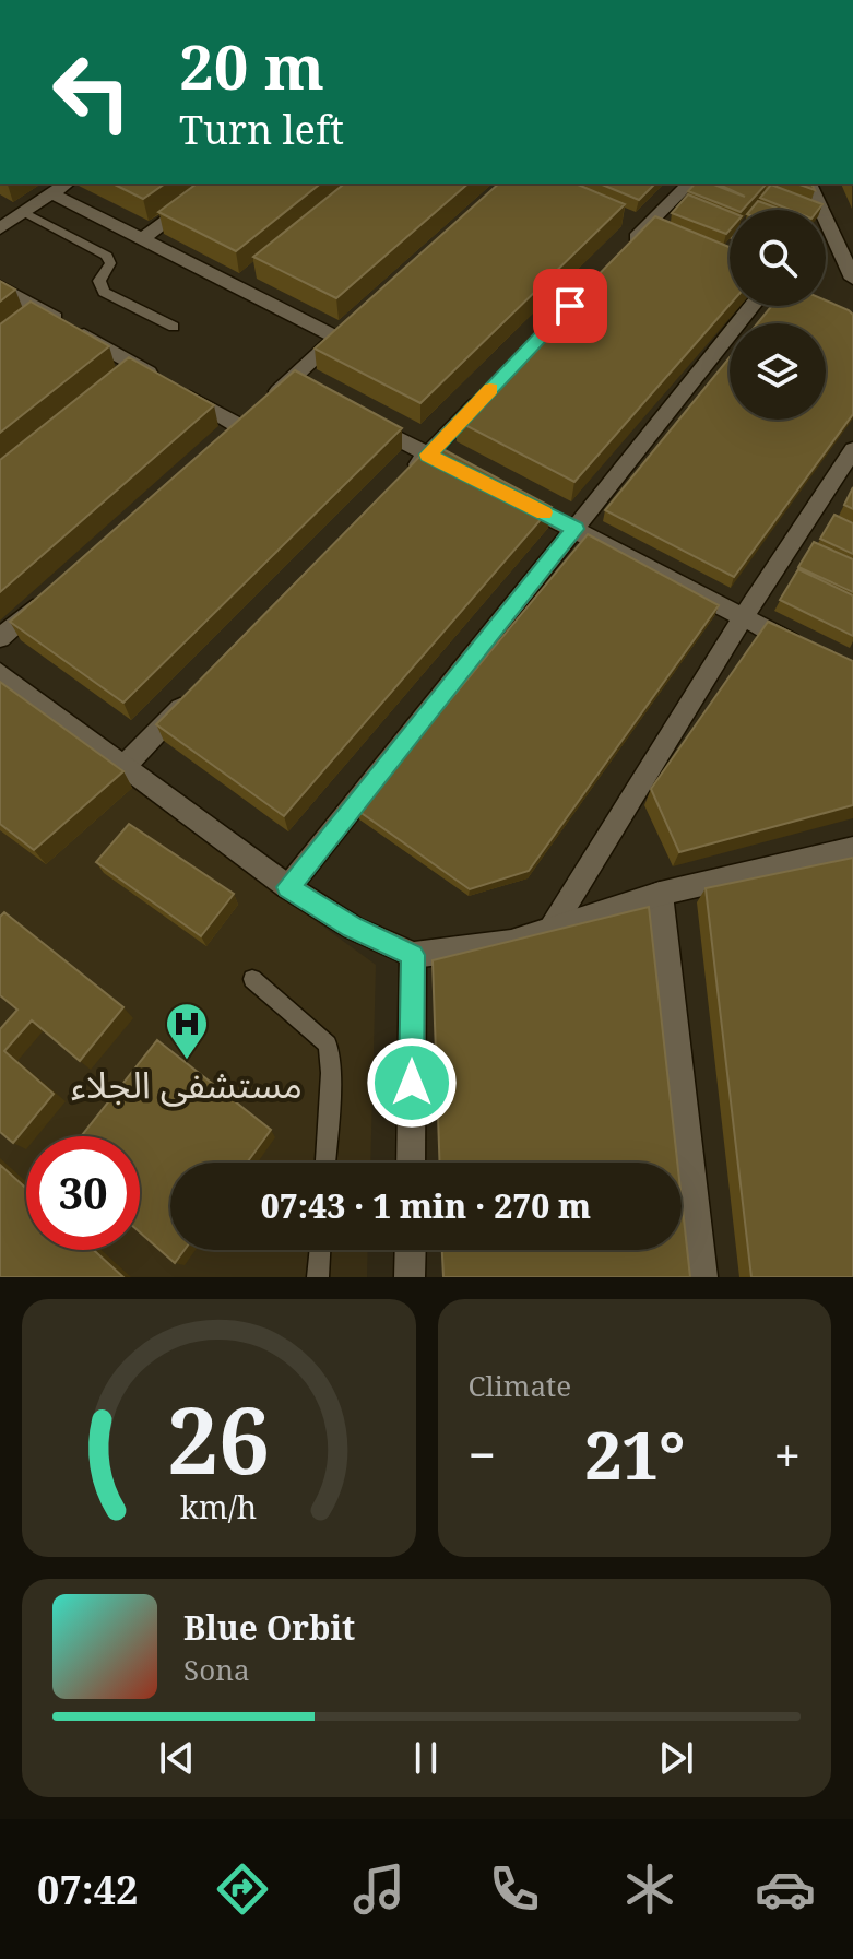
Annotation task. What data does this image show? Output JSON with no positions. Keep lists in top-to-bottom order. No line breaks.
{"places":{"hospital":["مستشفى الجلاء"]},"page":{"turn":["20 m","Turn left"],"limit":"30","trip":"07:43 · 1 min · 270 m","tile":"Climate","heat":["−","21°","+"],"song":["Blue Orbit","Sona"],"tabs":"07:42","gauge":["26","km/h"]}}
